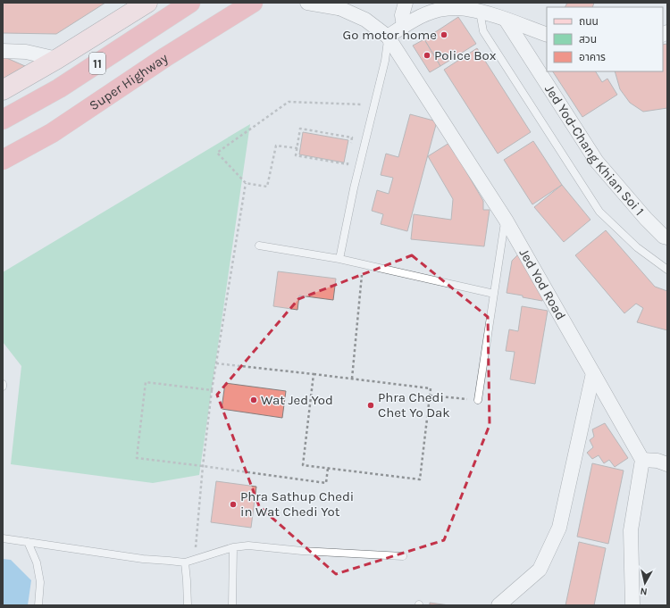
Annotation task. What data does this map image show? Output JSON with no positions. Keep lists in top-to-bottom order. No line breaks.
{"streets":{"highway":["11","Super Highway"],"street":["Jed Yod-Chang Khian Soi 1","Jed Yod Road"]},"places":["Go motor home","Police Box","Wat Jed Yod","Phra Chedi Chet Yo Dak","Phra Sathup Chedi in Wat Chedi Yot"],"legend":["ถนน","สวน","อาคาร"],"north":"bottom"}
